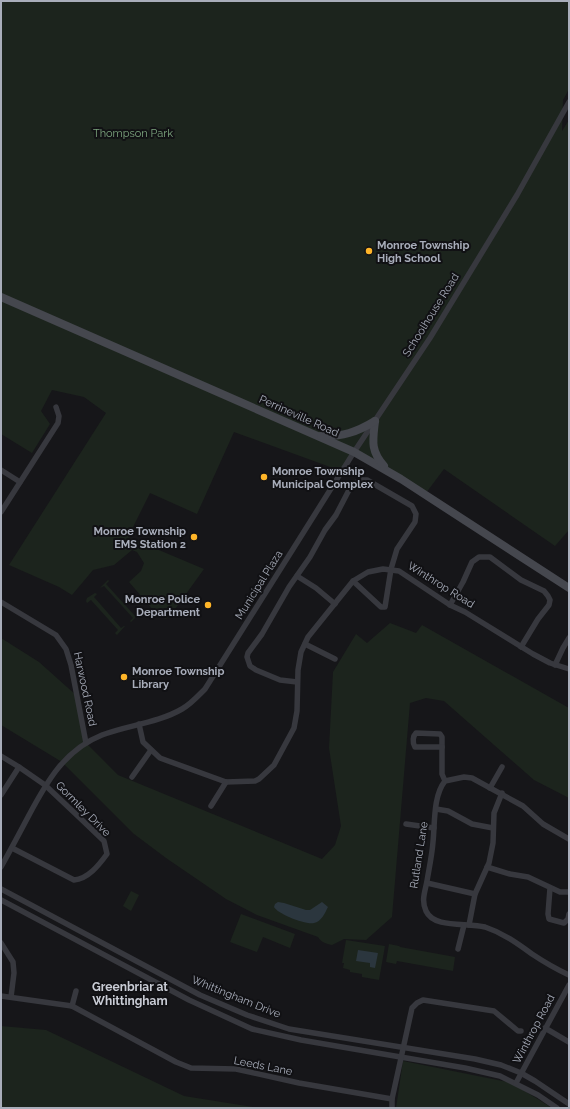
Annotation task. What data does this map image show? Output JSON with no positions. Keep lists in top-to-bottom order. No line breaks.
{"streets":{"street":["Schoolhouse Road","Perrineville Road","Municipal Plaza","Winthrop Road","Harwood Road","Gormley Drive","Rutland Lane","Whittingham Drive","Leeds Lane"]},"crossings":[["Schoolhouse Road","Perrineville Road"],["Schoolhouse Road","Municipal Plaza"],["Perrineville Road","Municipal Plaza"],["Municipal Plaza","Winthrop Road"],["Municipal Plaza","Harwood Road"],["Municipal Plaza","Gormley Drive"],["Winthrop Road","Whittingham Drive"]],"districts":["Greenbriar at Whittingham"],"parks":["Thompson Park"],"places":["Monroe Township High School","Monroe Township Municipal Complex","Monroe Township EMS Station 2","Monroe Police Department","Monroe Township Library"]}
